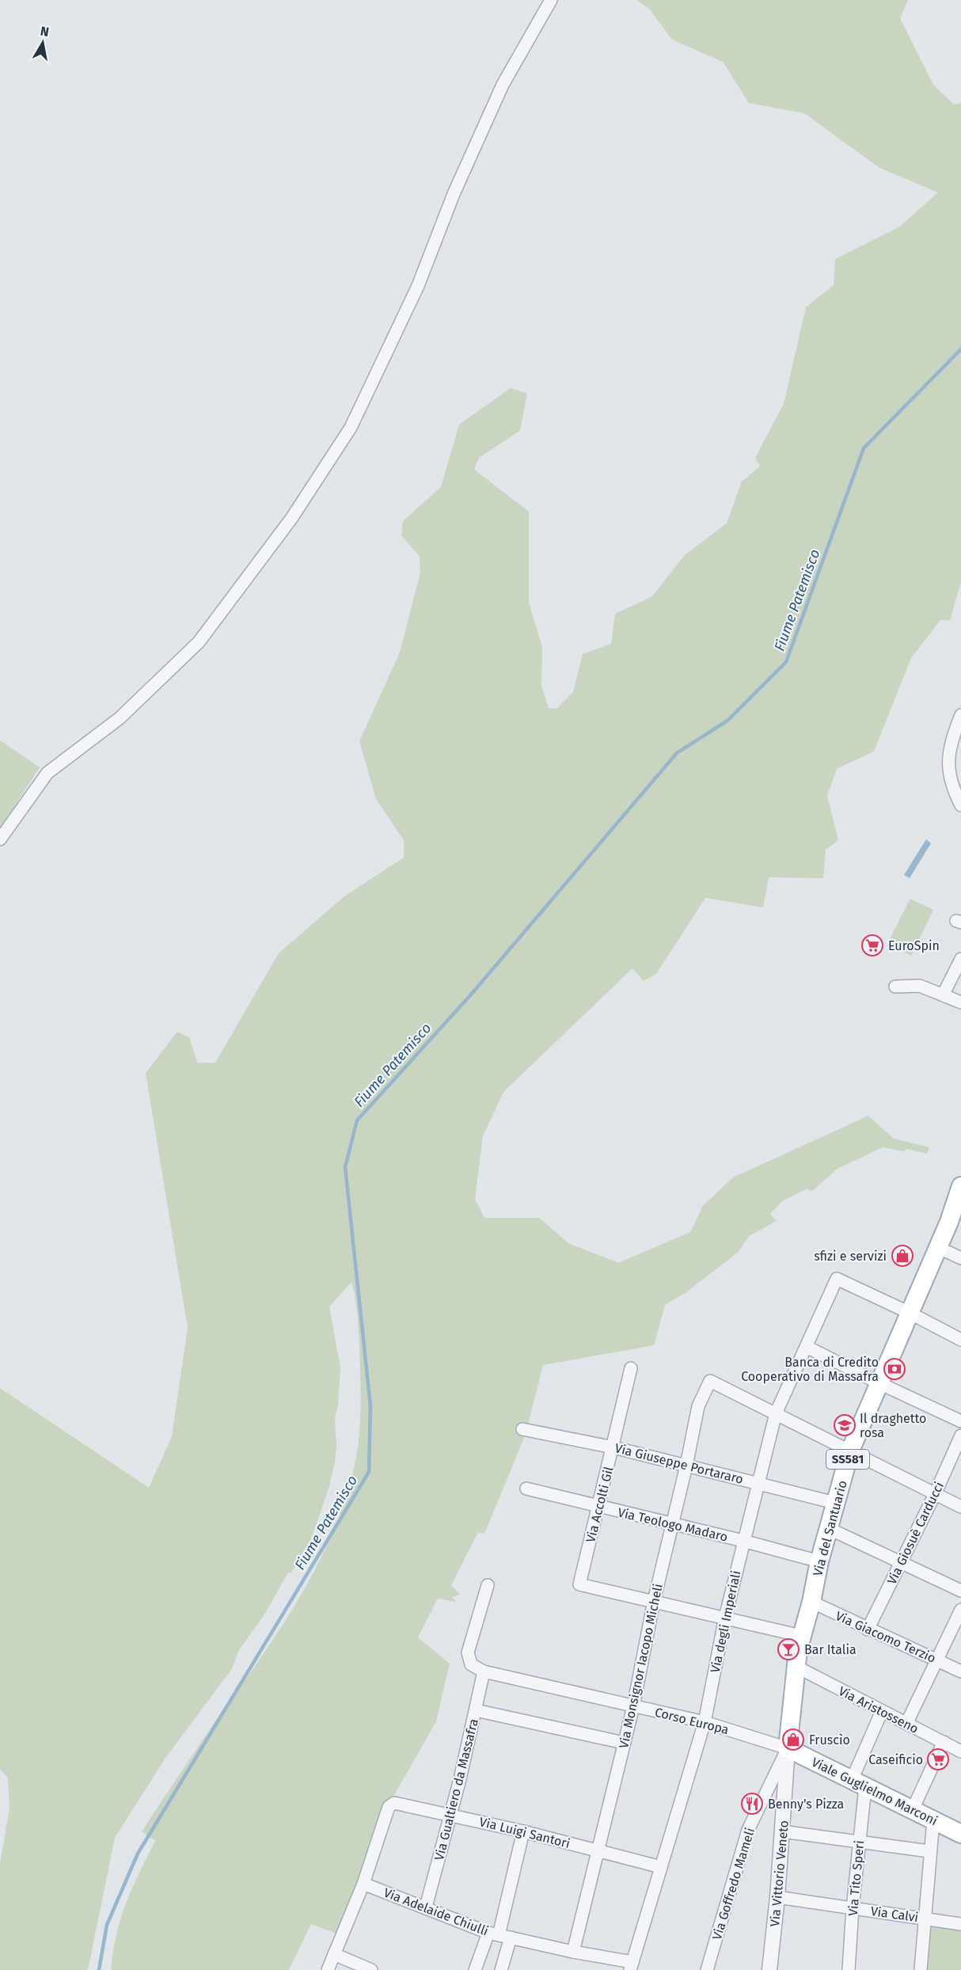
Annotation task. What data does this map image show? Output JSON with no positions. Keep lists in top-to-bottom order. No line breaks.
{"streets":{"main road":["SS581","Via del Santuario","Viale Guglielmo Marconi"],"street":["Via Giuseppe Portararo","Via Accolti Gil","Via Teologo Madaro","Via Giosuè Carducci","Via degli Imperiali","Via Giacomo Terzio","Via Monsignor Iacopo Micheli","Via Aristosseno","Corso Europa","Via Gualtiero da Massafra","Via Luigi Santori","Via Vittorio Veneto","Via Tito Speri","Via Goffredo Mameli","Via Adelaide Chiulli","Via Calvi"]},"crossings":[["Via Giuseppe Portararo","Via Accolti Gil"],["Via Giuseppe Portararo","Via del Santuario"],["Via Giuseppe Portararo","Via degli Imperiali"],["Via Giuseppe Portararo","Via Monsignor Iacopo Micheli"],["Via Accolti Gil","Via Teologo Madaro"],["Via Accolti Gil","Via Monsignor Iacopo Micheli"],["Via Teologo Madaro","Via del Santuario"],["Via Teologo Madaro","Via degli Imperiali"],["Via Teologo Madaro","Via Monsignor Iacopo Micheli"],["Via del Santuario","Via degli Imperiali"],["Via del Santuario","Via Giacomo Terzio"],["Via del Santuario","Via Aristosseno"],["Via del Santuario","Corso Europa"],["Via del Santuario","Viale Guglielmo Marconi"],["Via del Santuario","Via Vittorio Veneto"],["Via del Santuario","Via Goffredo Mameli"],["Via Giosuè Carducci","Via Giacomo Terzio"],["Via degli Imperiali","Via Monsignor Iacopo Micheli"],["Via degli Imperiali","Corso Europa"],["Via degli Imperiali","Via Luigi Santori"],["Via degli Imperiali","Via Adelaide Chiulli"],["Via Monsignor Iacopo Micheli","Corso Europa"],["Via Monsignor Iacopo Micheli","Via Luigi Santori"],["Via Monsignor Iacopo Micheli","Via Adelaide Chiulli"],["Via Aristosseno","Via Tito Speri"],["Corso Europa","Via Gualtiero da Massafra"],["Corso Europa","Viale Guglielmo Marconi"],["Corso Europa","Via Vittorio Veneto"],["Corso Europa","Via Goffredo Mameli"],["Via Gualtiero da Massafra","Via Luigi Santori"],["Via Gualtiero da Massafra","Via Adelaide Chiulli"],["Viale Guglielmo Marconi","Via Vittorio Veneto"],["Viale Guglielmo Marconi","Via Tito Speri"],["Viale Guglielmo Marconi","Via Goffredo Mameli"],["Via Luigi Santori","Via Adelaide Chiulli"],["Via Vittorio Veneto","Via Goffredo Mameli"],["Via Vittorio Veneto","Via Calvi"],["Via Tito Speri","Via Calvi"]],"water":["Fiume Patemisco"],"places":{"supermarket":["EuroSpin","Caseificio"],"shop":["sfizi e servizi","Fruscìo"],"bank":["Banca di Credito Cooperativo di Massafra"],"school or university":["Il draghetto rosa"],"bar":["Bar Italia"],"restaurant":["Benny's Pizza"]},"north":"top"}
